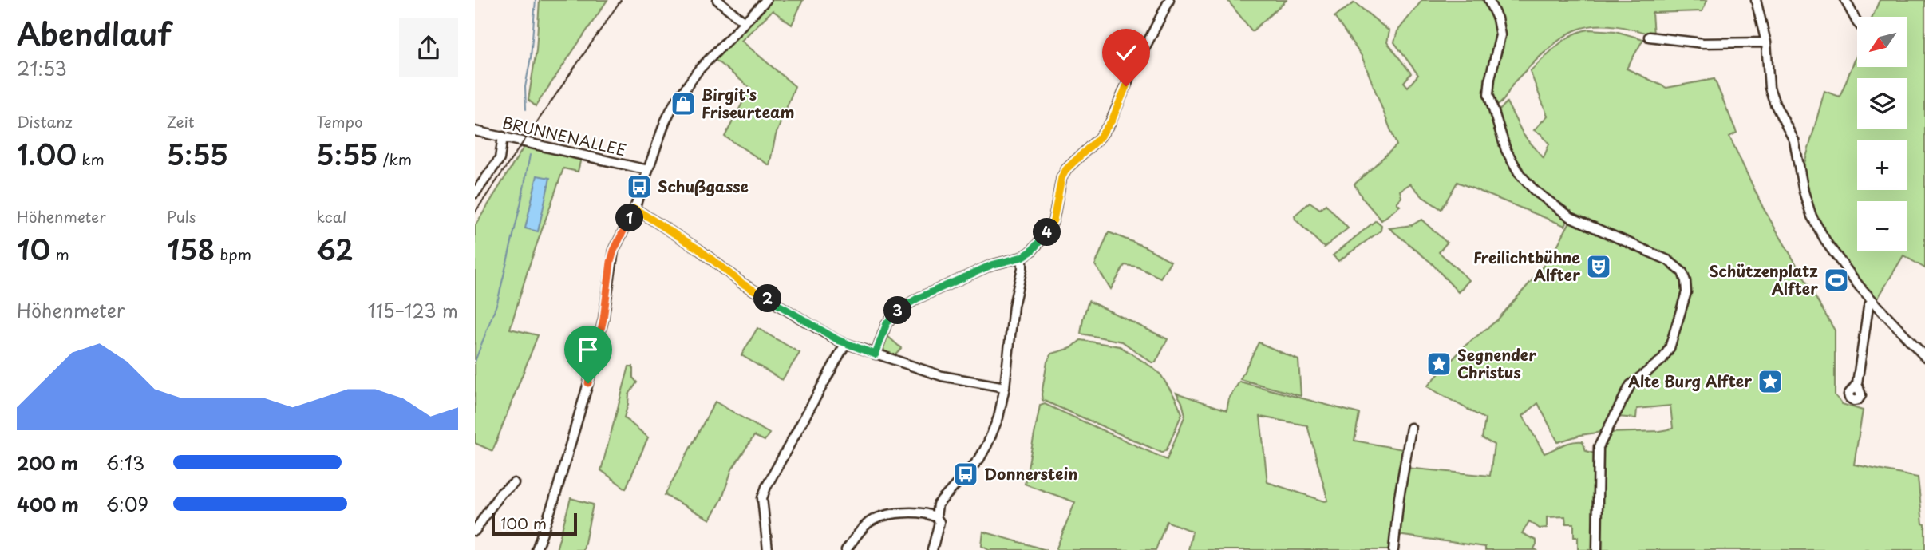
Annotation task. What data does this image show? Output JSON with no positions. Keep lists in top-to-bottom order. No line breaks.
{"streets":{"street":["BRUNNENALLEE"]},"places":{"shop":["Birgit's Friseurteam"],"bus stop":["Schußgasse","Donnerstein"],"theatre":["Freilichtbühne Alfter"],"sports":["Schützenplatz Alfter"],"place":["Segnender Christus","Alte Burg Alfter"]},"scale_bar":"100 m","north":"bottom left","page":{"heading":["Abendlauf","21:53"],"map_buttons":["+","−"],"stats":[["Distanz","1.00 km"],["Zeit","5:55"],["Tempo","5:55 /km"],["Höhenmeter","10 m"],["Puls","158 bpm"],["kcal","62"]],"pins":["1","4","2","3"],"chart":["Höhenmeter","115–123 m"],"list":[{"name":"200 m","note":"6:13"},{"name":"400 m","note":"6:09"}],"scale":"100 m"}}
